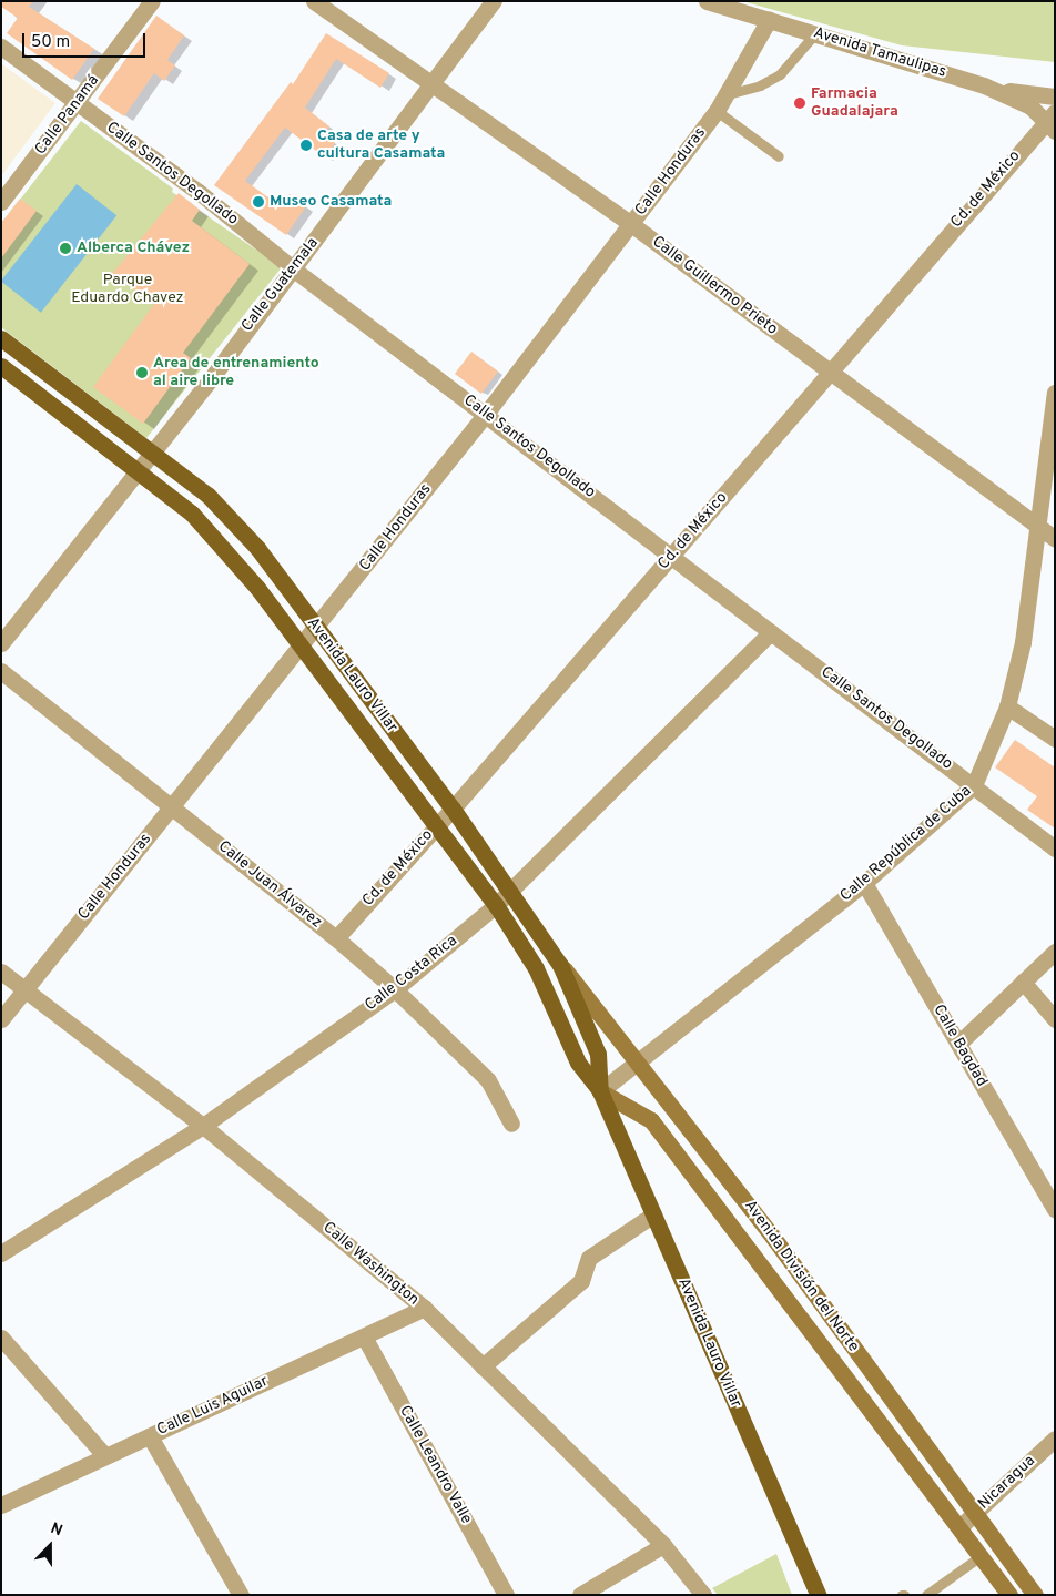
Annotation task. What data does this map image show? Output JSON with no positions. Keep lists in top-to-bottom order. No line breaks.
{"streets":{"main road":["Avenida Lauro Villar","Avenida División del Norte"],"street":["Avenida Tamaulipas","Calle Panamá","Calle Honduras","Calle Santos Degollado","Cd. de México","Calle Guatemala","Calle Guillermo Prieto","Calle República de Cuba","Calle Juan Álvarez","Calle Costa Rica","Calle Bagdad","Calle Washington","Calle Luis Aguilar","Calle Leandro Valle","Nicaragua"]},"crossings":[["Avenida Tamaulipas","Calle Honduras"],["Avenida Tamaulipas","Cd. de México"],["Calle Panamá","Calle Santos Degollado"],["Calle Honduras","Calle Santos Degollado"],["Calle Honduras","Calle Guillermo Prieto"],["Calle Honduras","Avenida Lauro Villar"],["Calle Honduras","Calle Juan Álvarez"],["Calle Honduras","Calle Washington"],["Calle Santos Degollado","Cd. de México"],["Calle Santos Degollado","Calle Guatemala"],["Calle Santos Degollado","Calle República de Cuba"],["Calle Santos Degollado","Calle Costa Rica"],["Cd. de México","Calle Guillermo Prieto"],["Cd. de México","Avenida Lauro Villar"],["Cd. de México","Calle Juan Álvarez"],["Calle Guatemala","Calle Guillermo Prieto"],["Calle Guatemala","Avenida Lauro Villar"],["Calle Guillermo Prieto","Calle República de Cuba"],["Avenida Lauro Villar","Calle República de Cuba"],["Avenida Lauro Villar","Calle Costa Rica"],["Avenida Lauro Villar","Avenida División del Norte"],["Calle República de Cuba","Calle Bagdad"],["Calle República de Cuba","Avenida División del Norte"],["Calle Juan Álvarez","Calle Costa Rica"],["Calle Costa Rica","Calle Washington"],["Calle Washington","Calle Luis Aguilar"],["Avenida División del Norte","Nicaragua"],["Calle Luis Aguilar","Calle Leandro Valle"]],"parks":["Parque Eduardo Chavez"],"places":["Farmacia Guadalajara","Casa de arte y cultura Casamata","Museo Casamata","Alberca Chávez","Area de entrenamiento al aire libre"],"scale_bar":"50 m","north":"top"}
